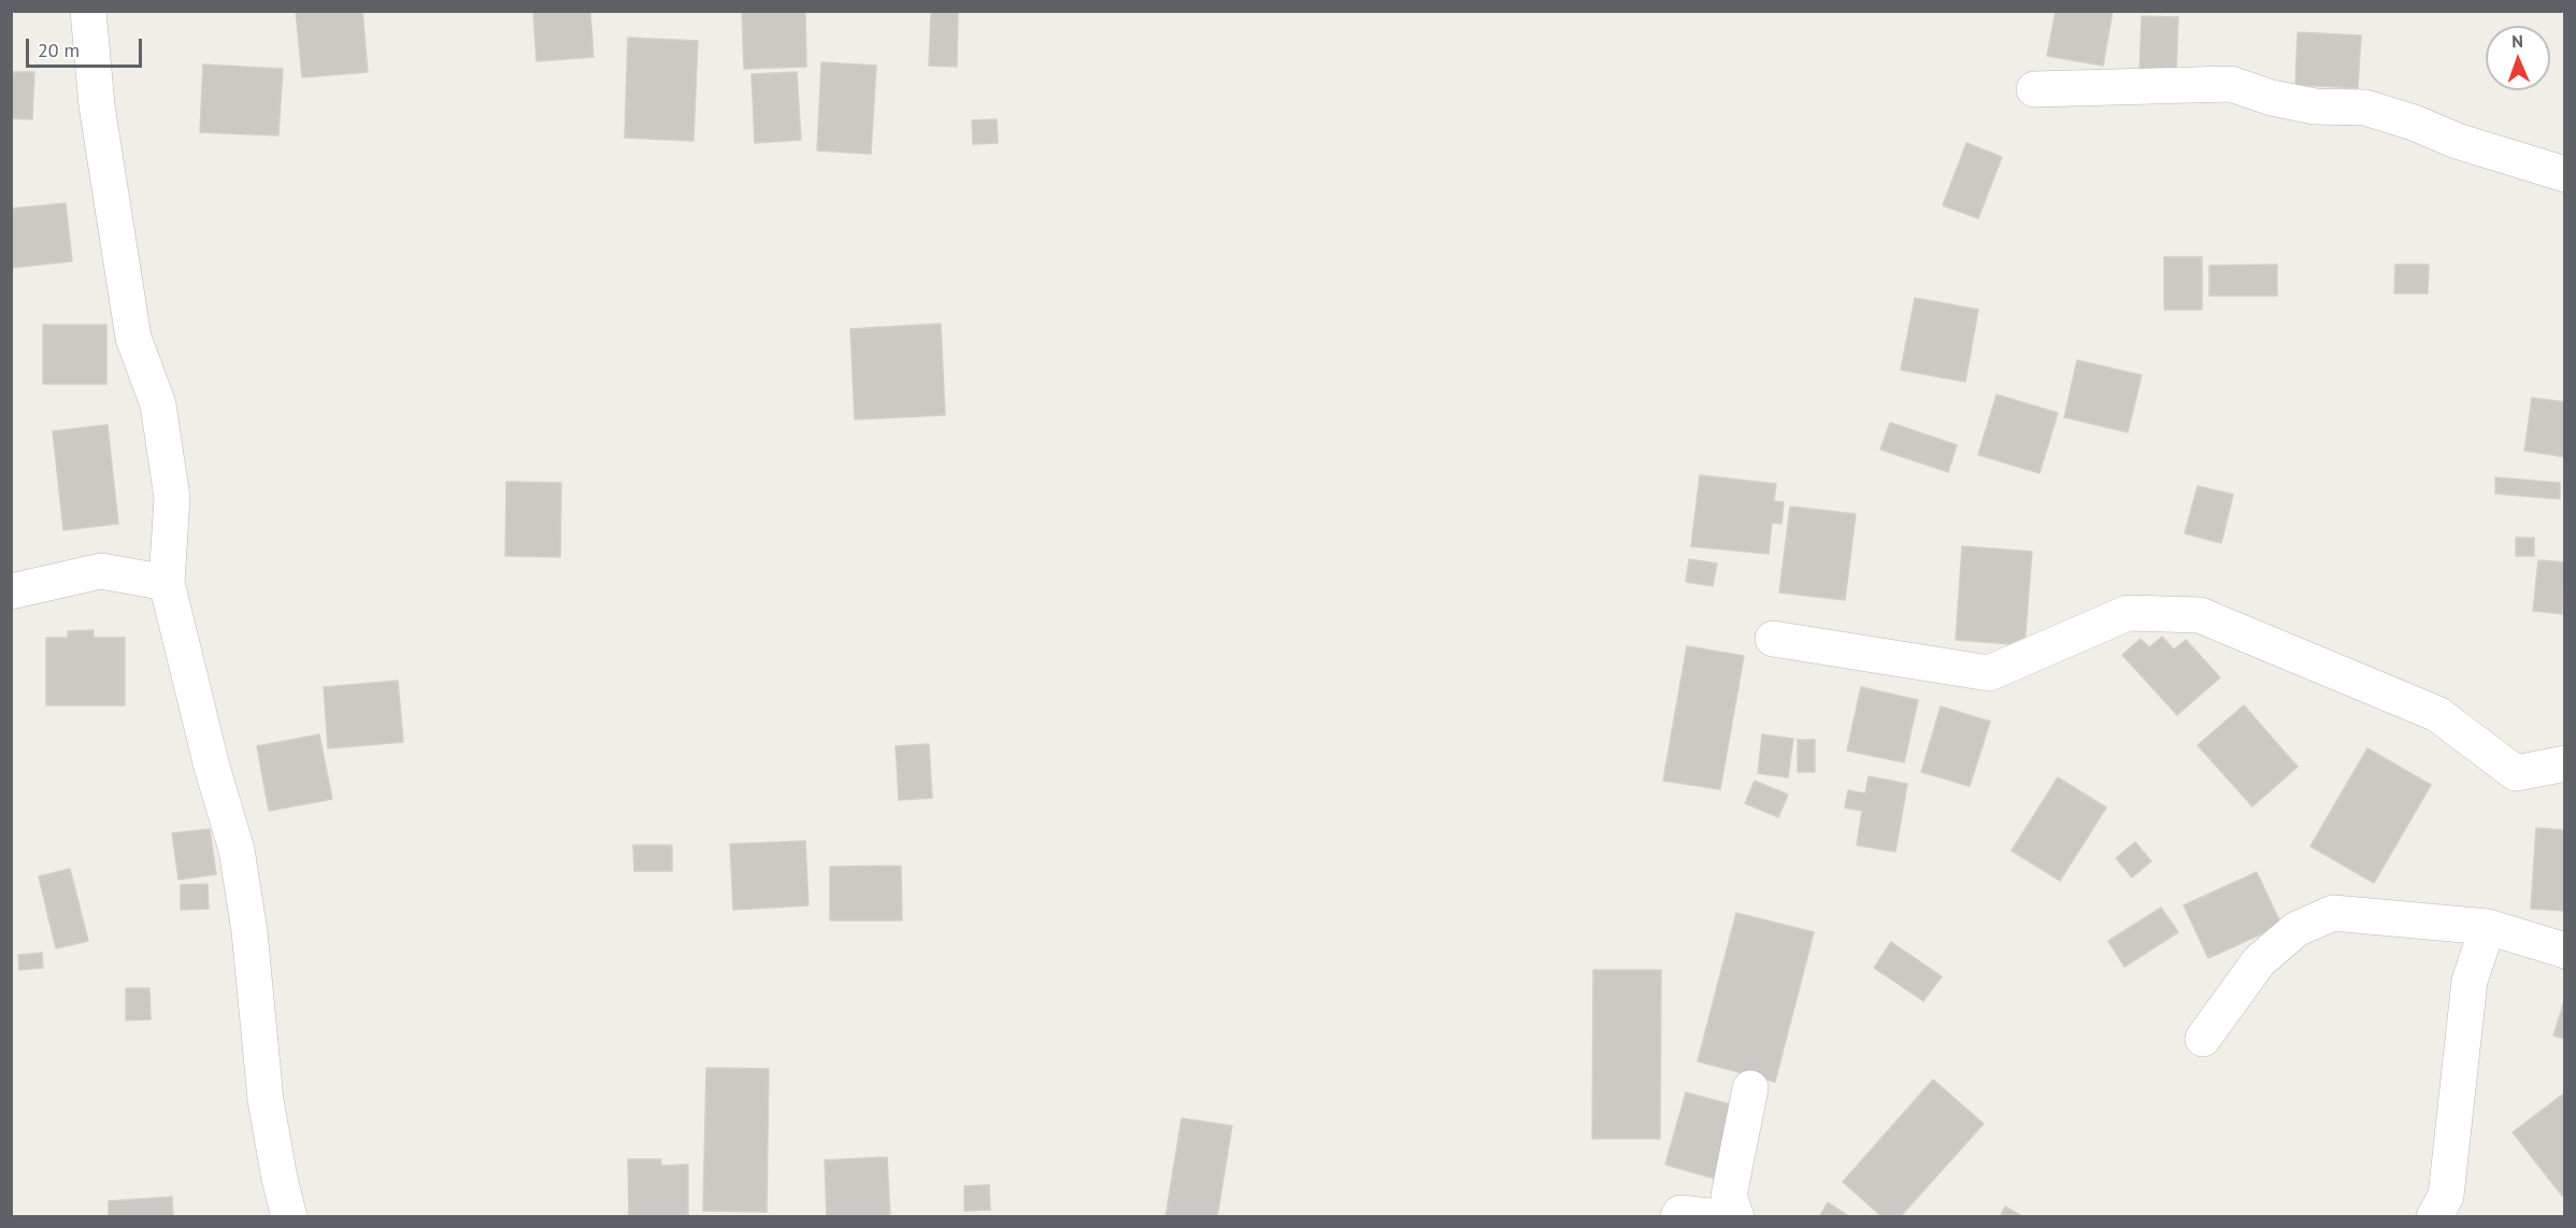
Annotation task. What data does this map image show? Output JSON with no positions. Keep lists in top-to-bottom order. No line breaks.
{"scale_bar":"20 m","north":"top"}
